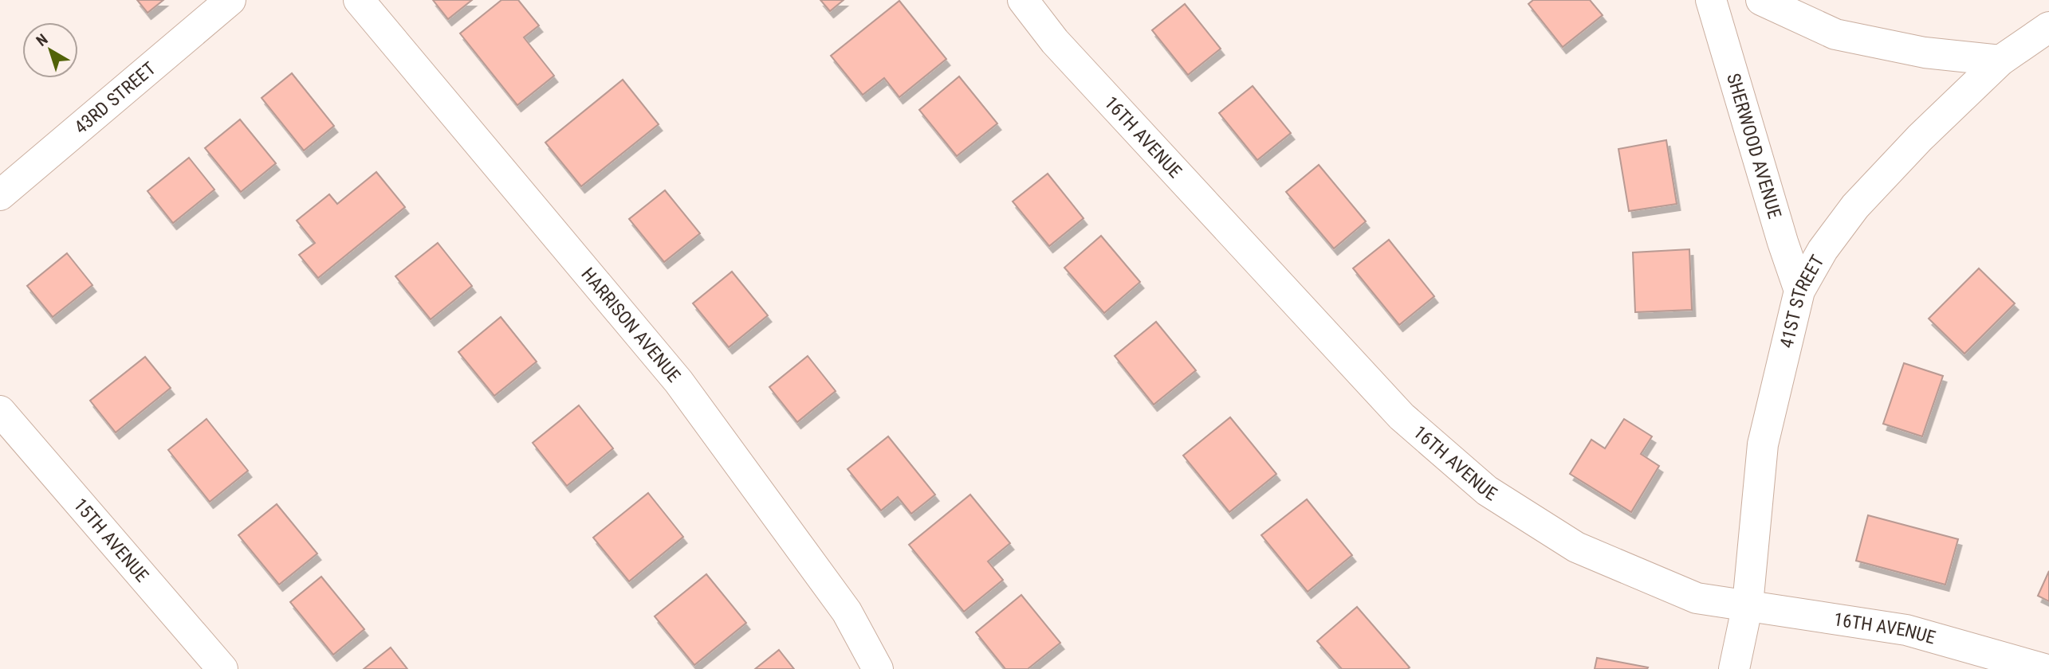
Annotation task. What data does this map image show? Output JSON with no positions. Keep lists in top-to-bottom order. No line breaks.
{"streets":{"street":["43RD STREET","16TH AVENUE","SHERWOOD AVENUE","41ST STREET","HARRISON AVENUE","15TH AVENUE"]},"crossings":[["16TH AVENUE","41ST STREET"],["SHERWOOD AVENUE","41ST STREET"]],"north":"top left"}
